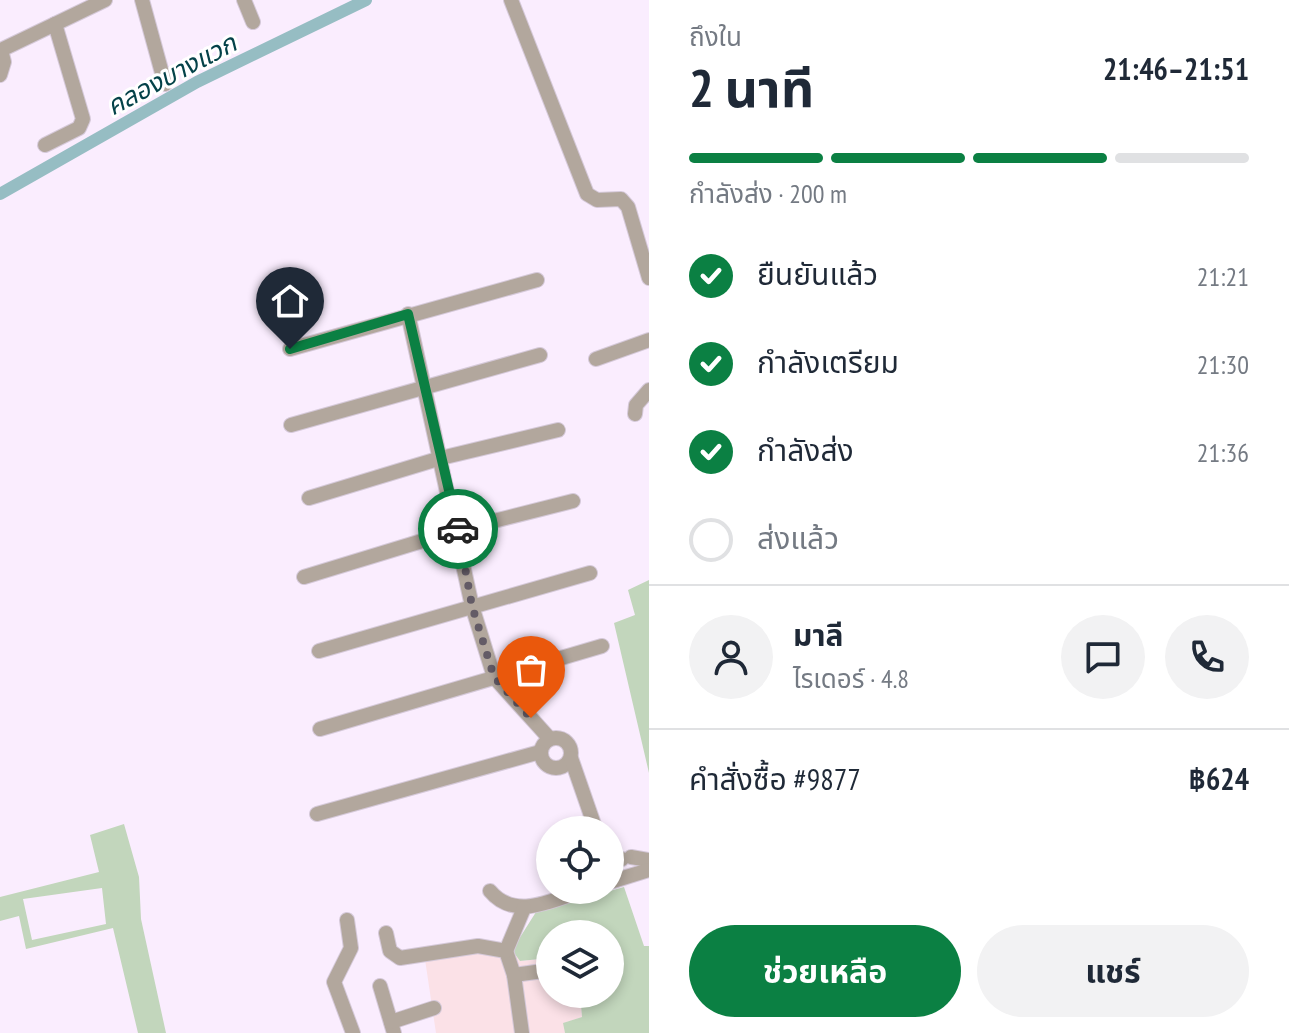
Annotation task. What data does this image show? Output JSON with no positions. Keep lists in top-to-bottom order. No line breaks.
{"water":["คลองบางแวก"],"page":{"heading":["2 นาที","ถึงใน","21:46–21:51"],"panel":["มาลี","ไรเดอร์ · 4.8","คำสั่งซื้อ #9877","฿624"],"bar":"กำลังส่ง · 200 m","list":[["ยืนยันแล้ว","21:21"],["กำลังเตรียม","21:30"],["กำลังส่ง","21:36"],"ส่งแล้ว"],"buttons":["ช่วยเหลือ","แชร์"]}}
